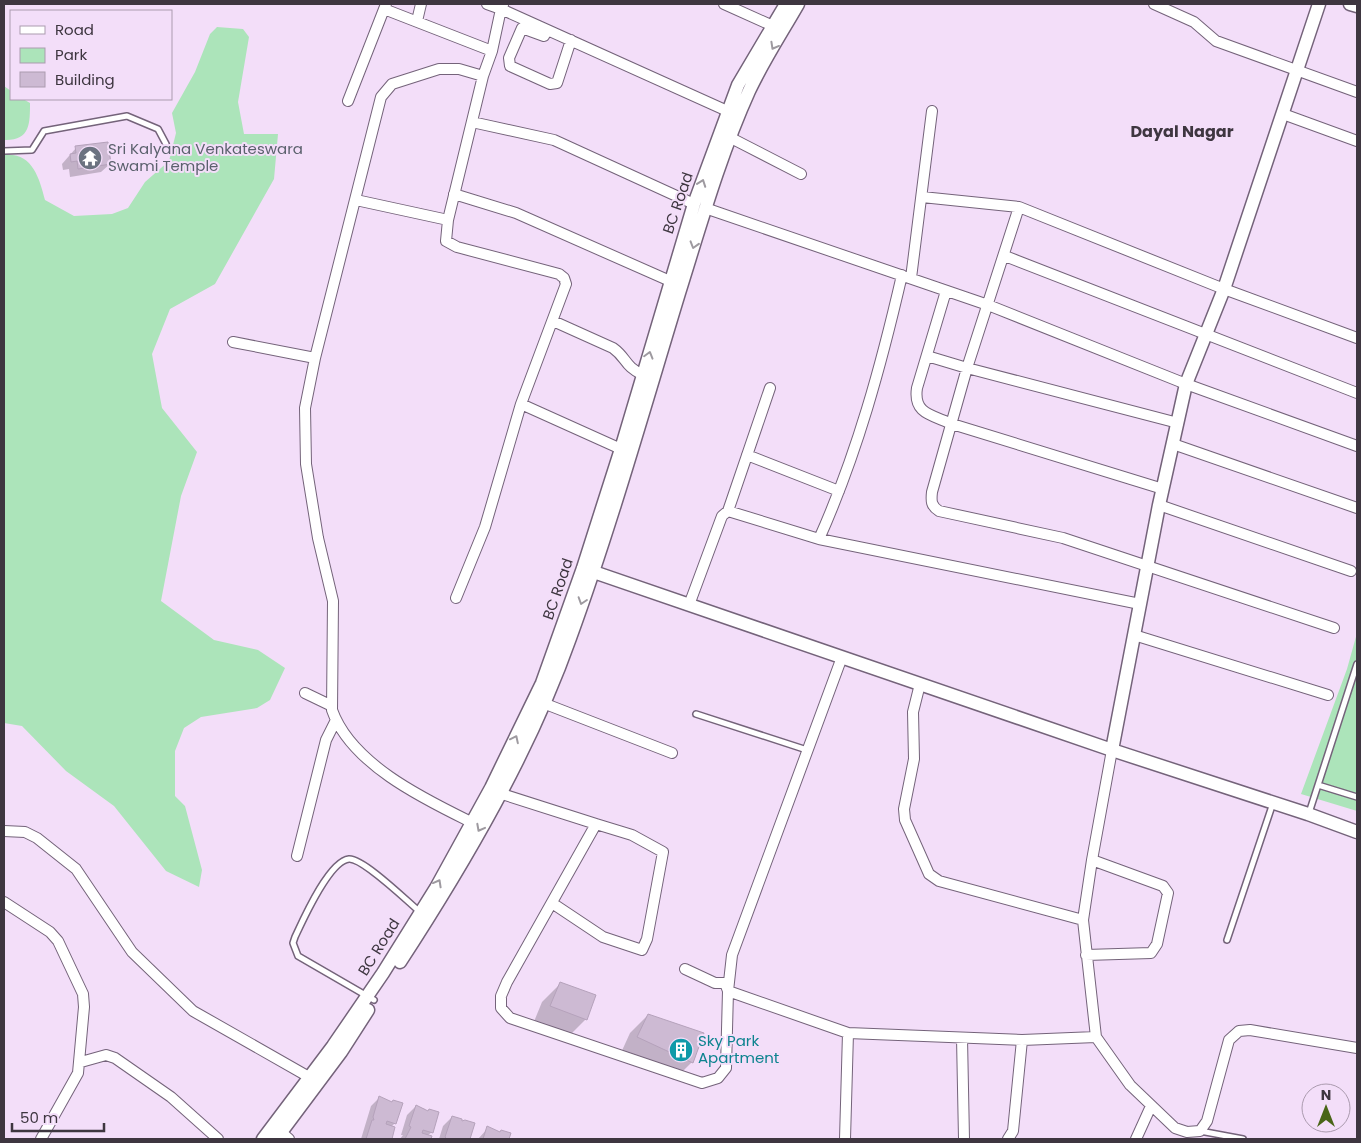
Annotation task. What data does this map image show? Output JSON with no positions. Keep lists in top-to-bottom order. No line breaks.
{"streets":{"street":["BC Road"]},"districts":["Dayal Nagar"],"places":{"temple":["Sri Kalyana Venkateswara Swami Temple"],"building":["Sky Park Apartment"]},"legend":["Road","Park","Building"],"scale_bar":"50 m","north":"top"}
